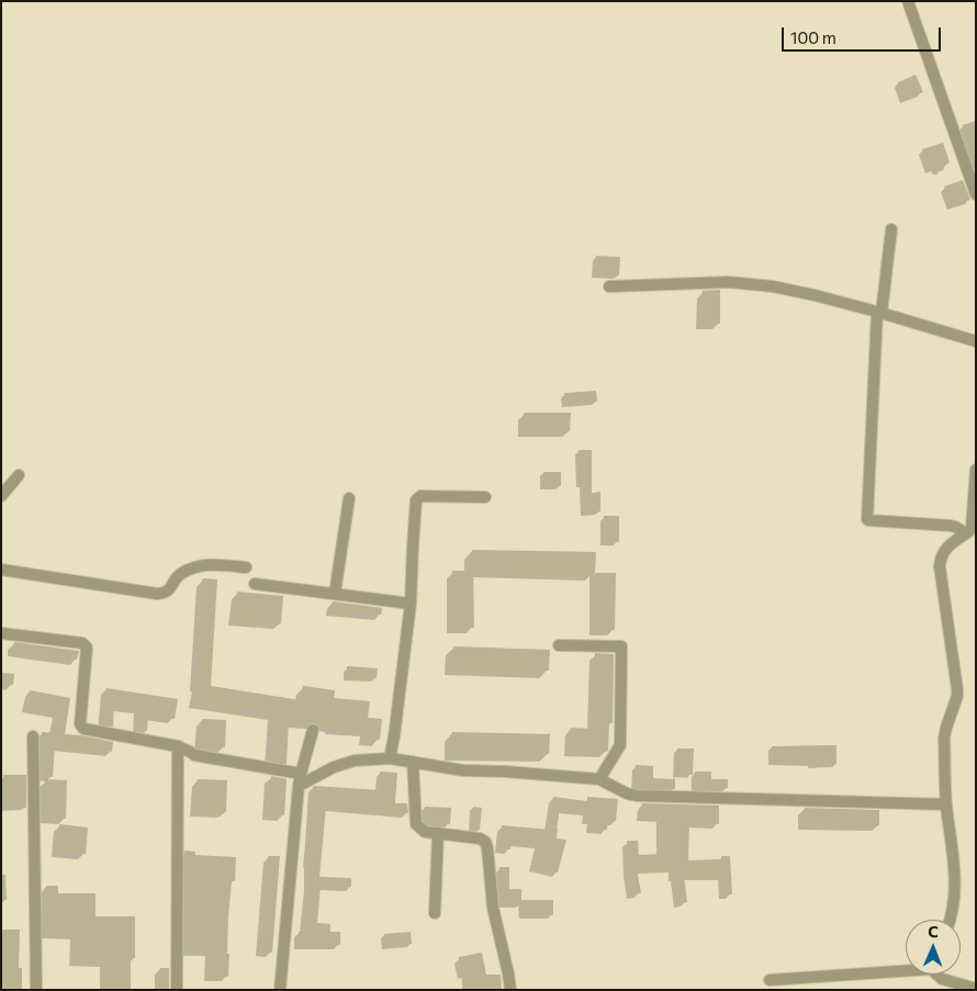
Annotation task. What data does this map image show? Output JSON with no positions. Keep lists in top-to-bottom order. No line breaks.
{"scale_bar":"100 m","north":"top"}
